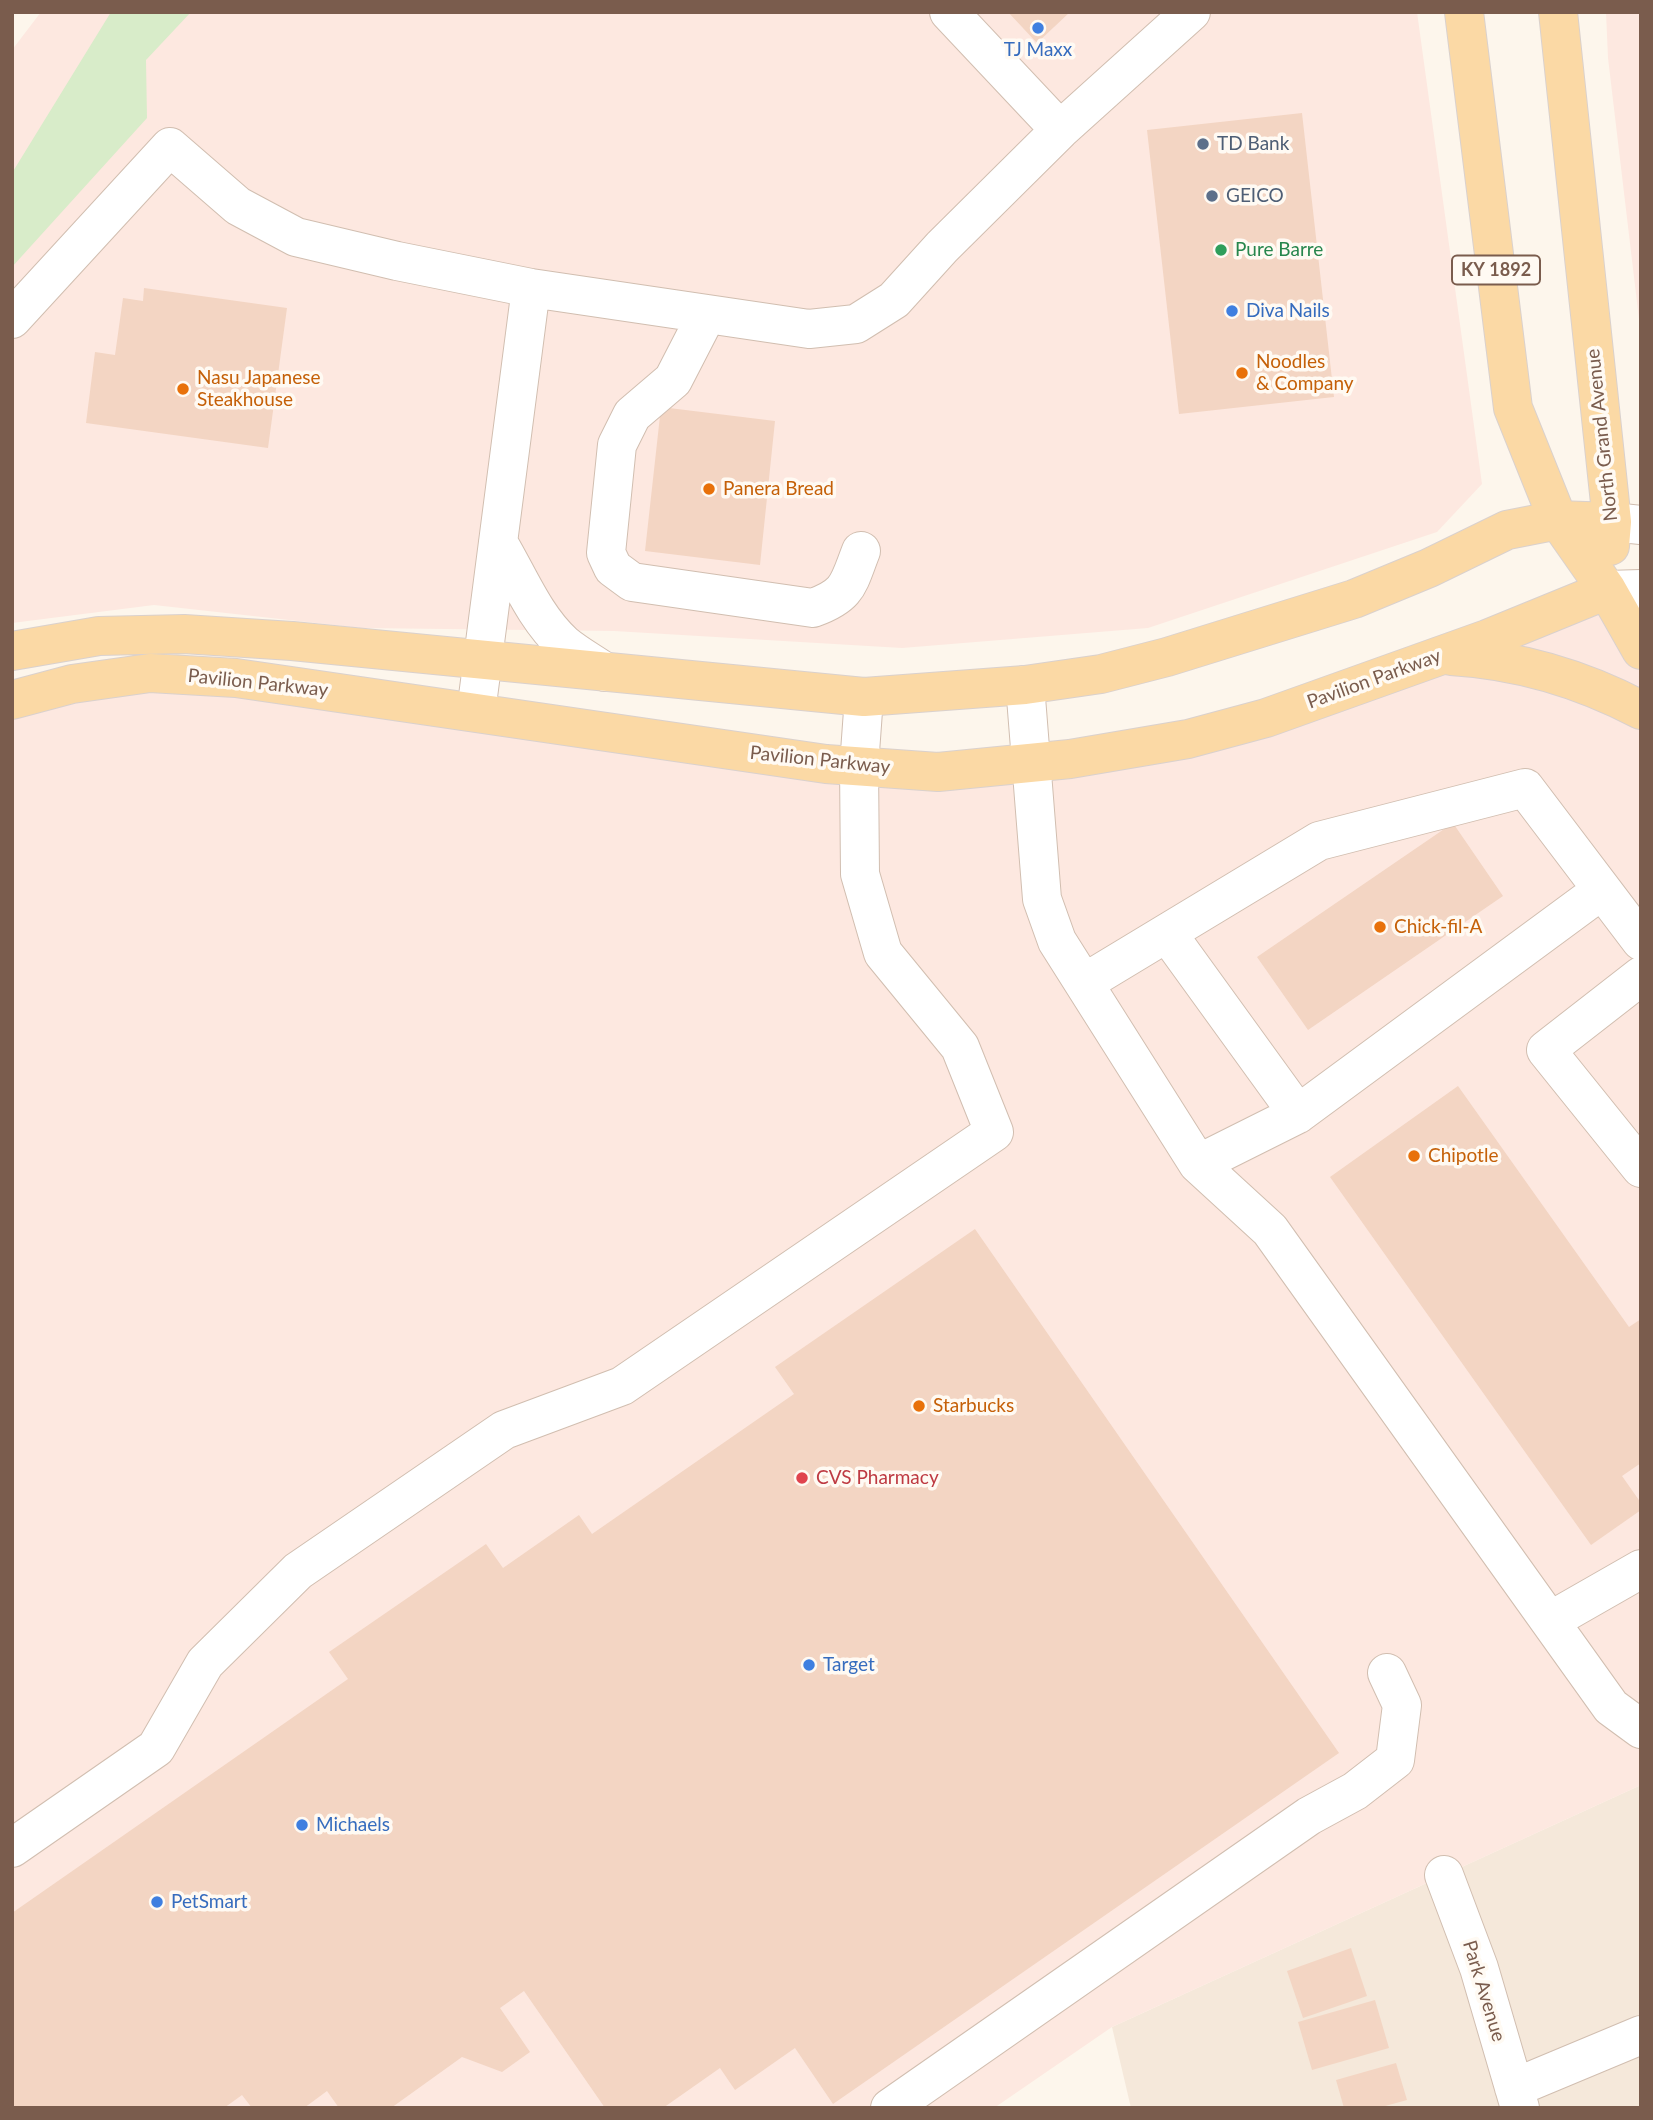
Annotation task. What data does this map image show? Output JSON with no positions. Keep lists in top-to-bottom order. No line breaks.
{"streets":{"main road":["KY 1892","North Grand Avenue","Pavilion Parkway"],"street":["Park Avenue"]},"crossings":[["KY 1892","North Grand Avenue"],["KY 1892","Pavilion Parkway"],["North Grand Avenue","Pavilion Parkway"]],"places":["TJ Maxx","TD Bank","GEICO","Pure Barre","Diva Nails","Noodles & Company","Nasu Japanese Steakhouse","Panera Bread","Chick-fil-A","Chipotle","Starbucks","CVS Pharmacy","Target","Michaels","PetSmart"]}
